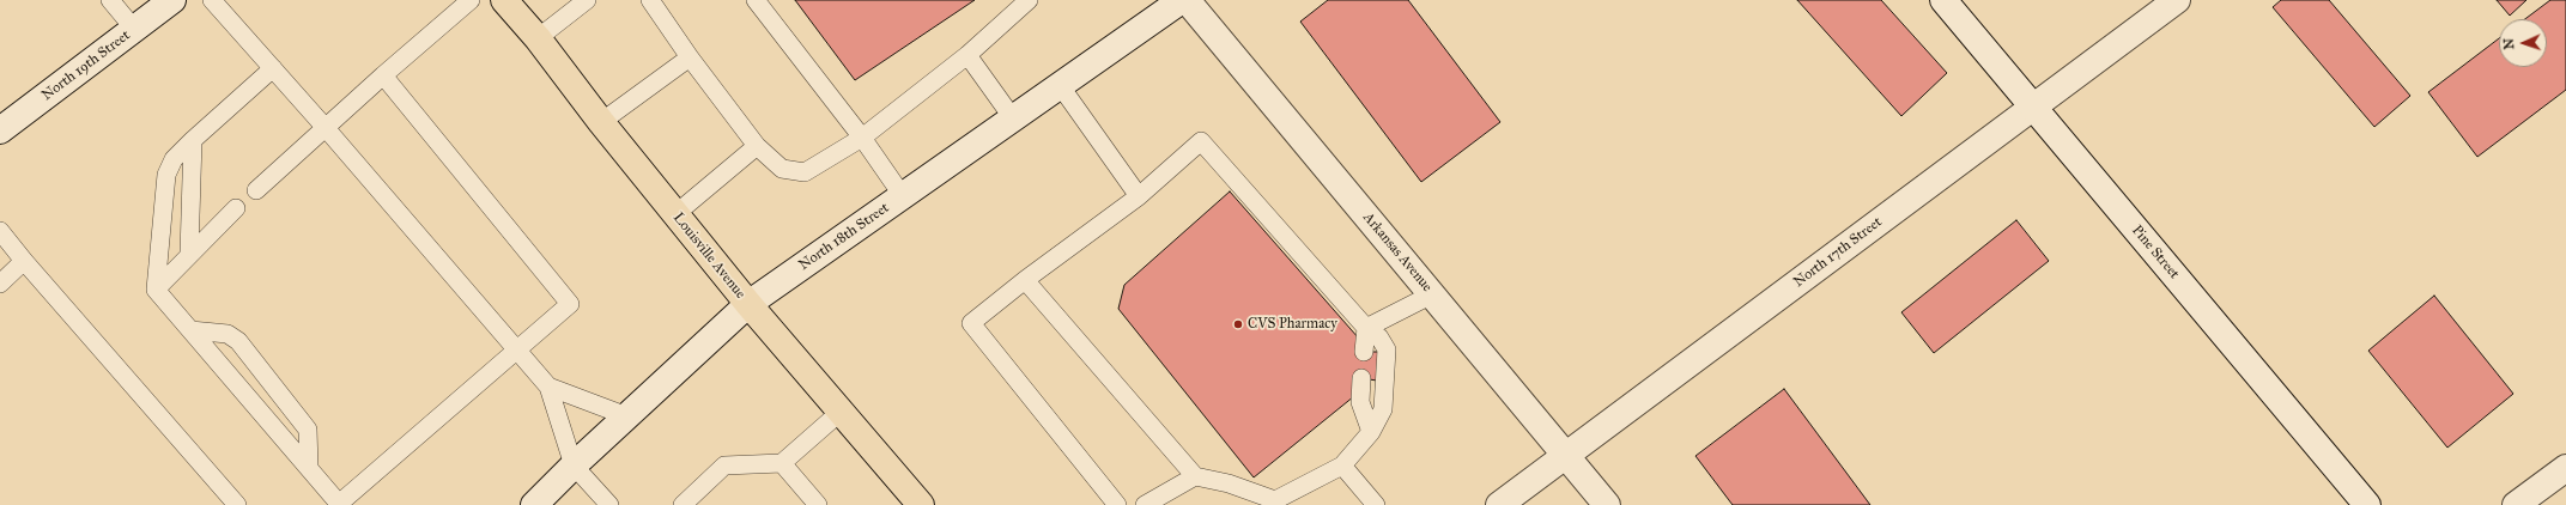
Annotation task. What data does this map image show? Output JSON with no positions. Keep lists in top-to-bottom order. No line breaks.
{"streets":{"main road":["Louisville Avenue"],"street":["North 19th Street","North 18th Street","Arkansas Avenue","North 17th Street","Pine Street"]},"crossings":[["North 18th Street","Louisville Avenue"],["Arkansas Avenue","North 17th Street"],["North 17th Street","Pine Street"]],"places":["CVS Pharmacy"],"north":"left"}
